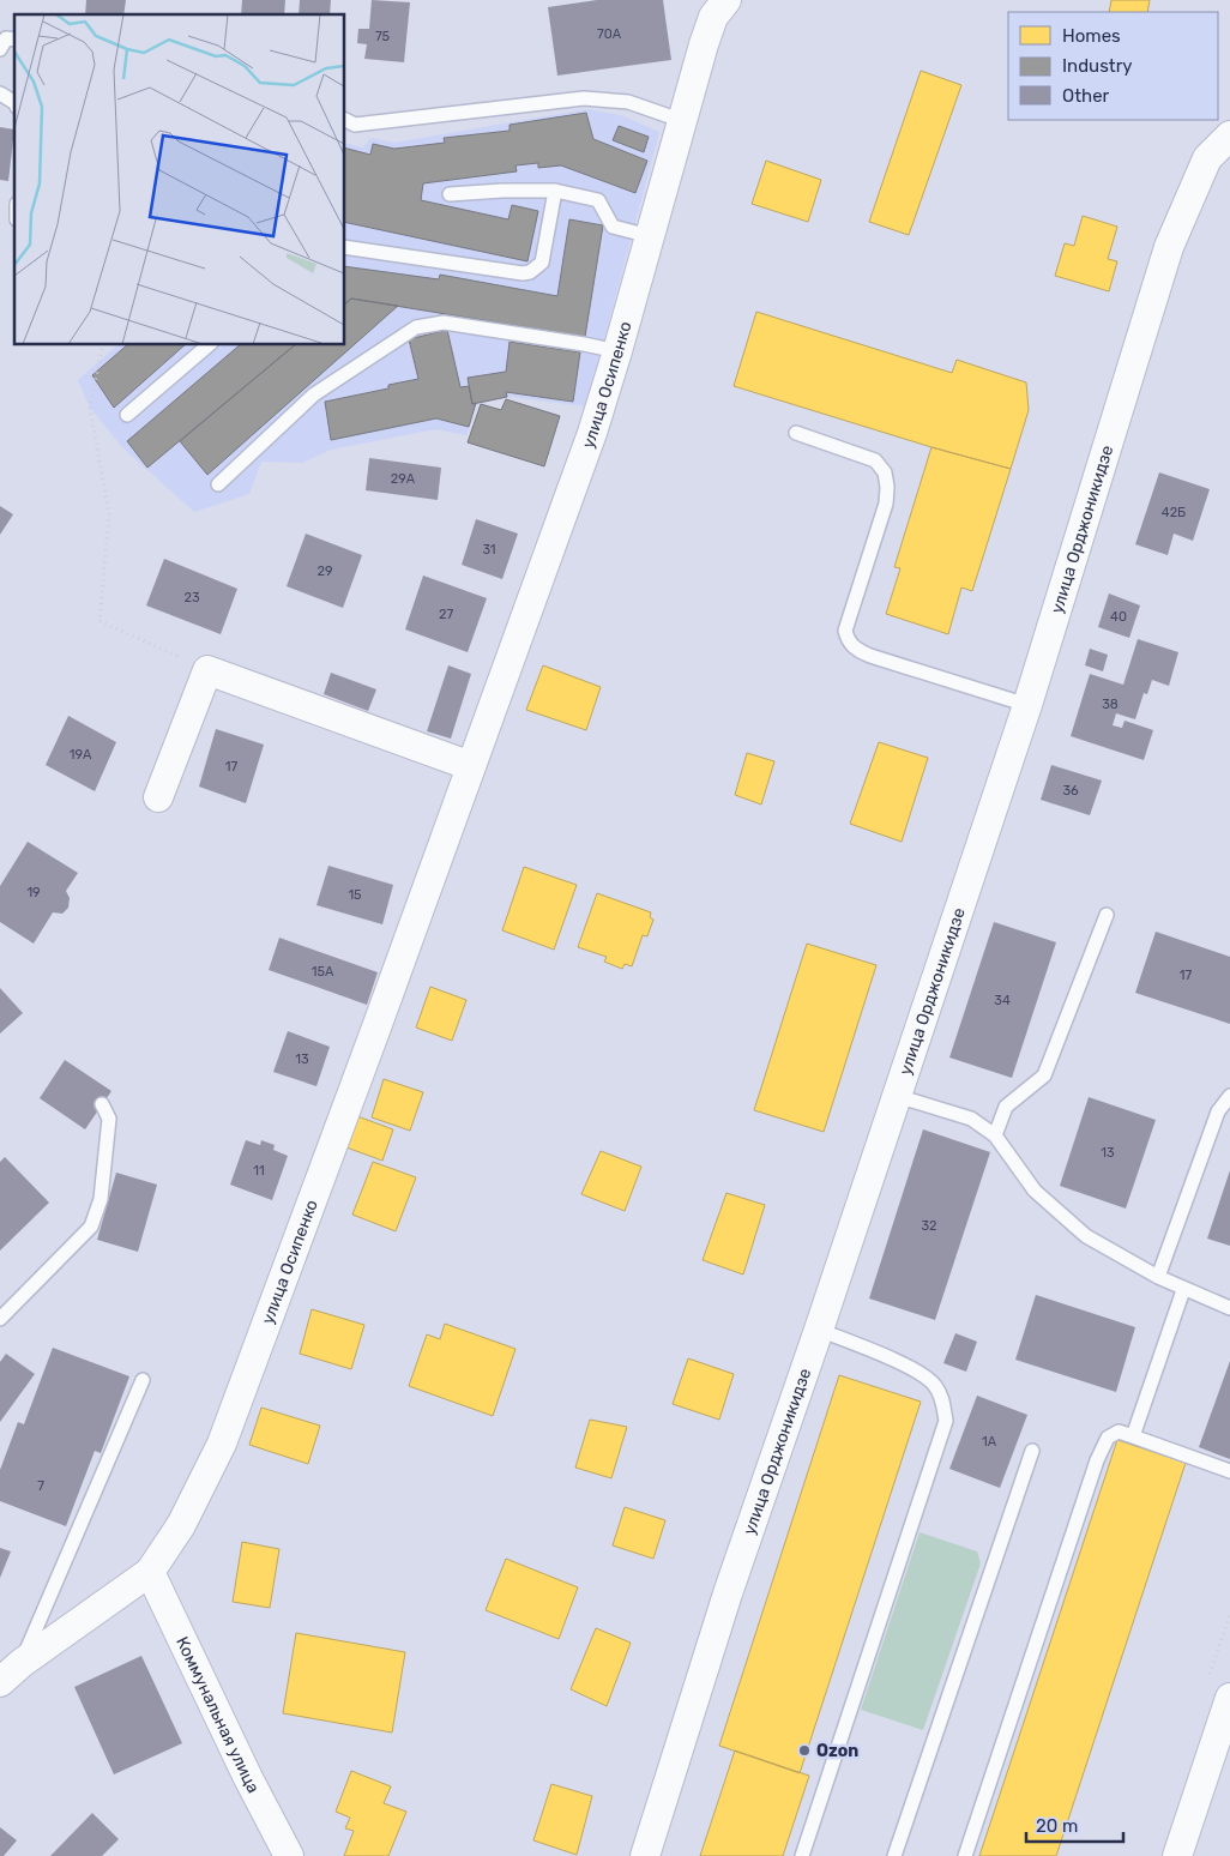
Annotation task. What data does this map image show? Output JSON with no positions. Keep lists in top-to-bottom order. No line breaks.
{"streets":{"street":["улица Осипенко","улица Орджоникидзе","Коммунальная улица"]},"crossings":[["улица Осипенко","Коммунальная улица"]],"places":["Ozon"],"house_numbers":["70А","75","29А","42Б","31","29","23","27","40","38","19А","17","36","19","15","15А","17","34","13","13","11","32","1А","7"],"legend":["Homes","Industry","Other"],"scale_bar":"20 m"}
